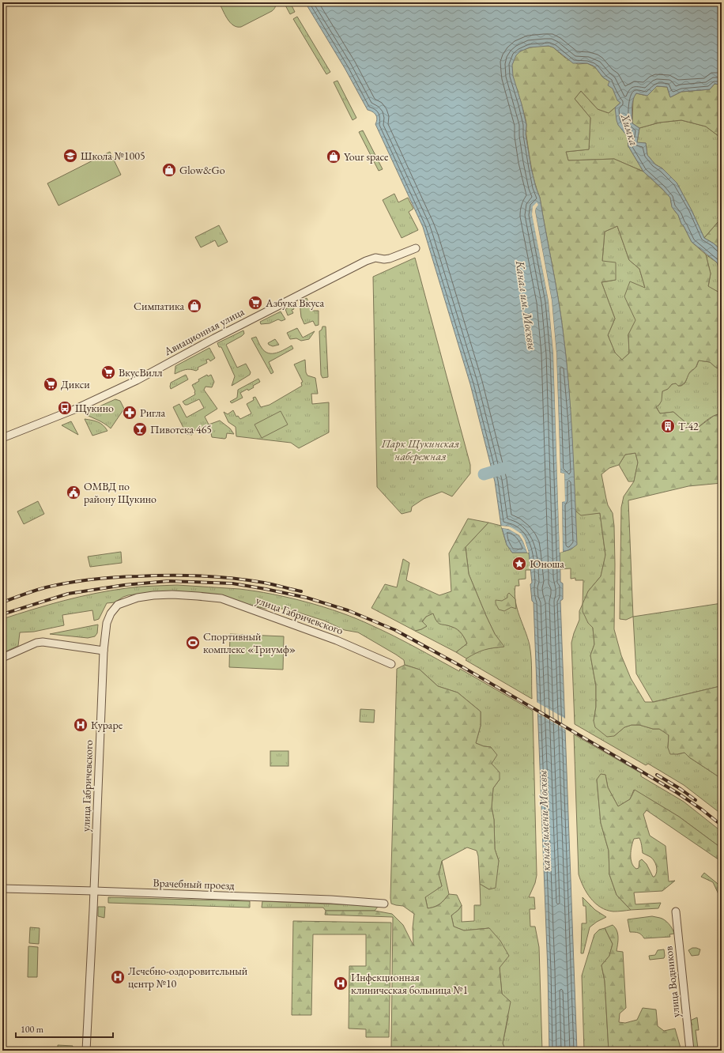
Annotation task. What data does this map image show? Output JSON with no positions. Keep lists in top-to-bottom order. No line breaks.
{"streets":{"street":["Авиационная улица","улица Габричевского","Врачебный проезд","улица Водников"]},"crossings":[["улица Габричевского","Врачебный проезд"]],"water":["Химка","Канал им. Москвы","канал имени Москвы"],"parks":["Парк Щукинская набережная"],"places":{"school or university":["Школа №1005"],"shop":["Your space","Glow&Go","Симпатика"],"supermarket":["Азбука Вкуса","ВкусВилл","Дикси"],"bus stop":["Щукино"],"pharmacy":["Ригла"],"building":["Т-42"],"bar":["Пивотека 465"],"public building":["ОМВД по району Щукино"],"place":["Юноша"],"sports":["Спортивный комплекс «Триумф»"],"hospital":["Кураре","Лечебно-оздоровительный центр №10","Инфекционная клиническая больница №1"]},"scale_bar":"100 m"}
